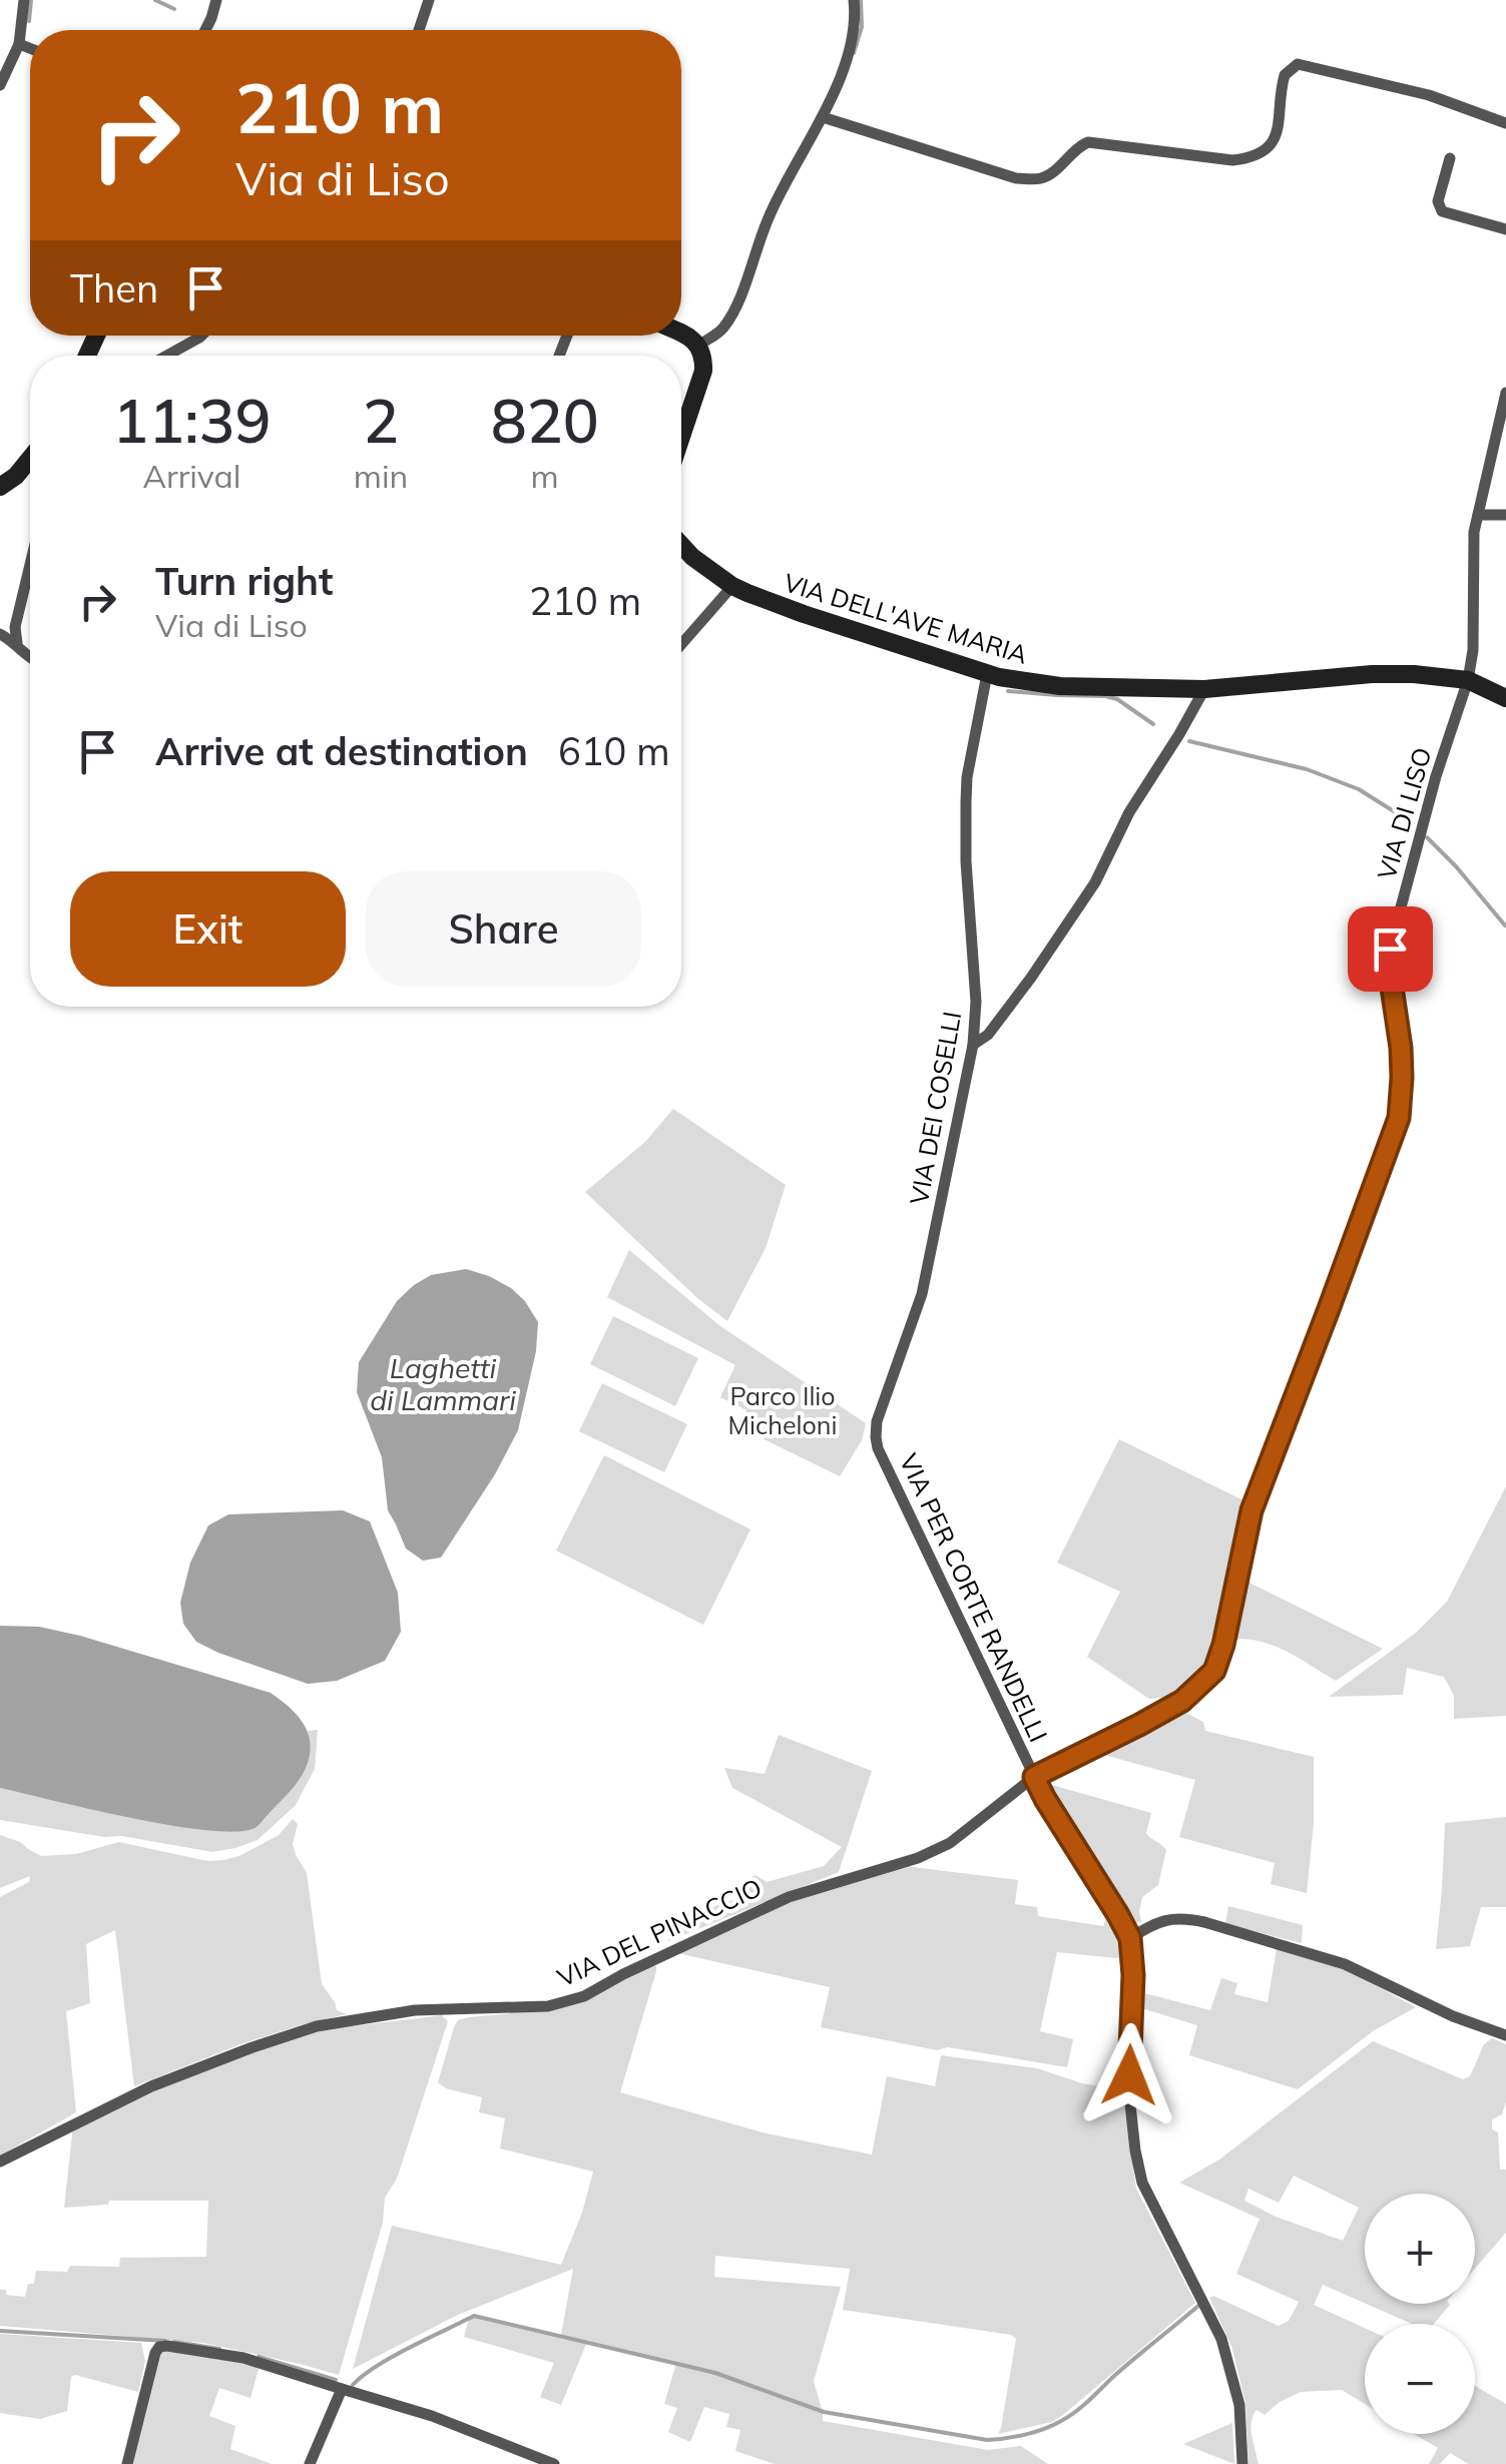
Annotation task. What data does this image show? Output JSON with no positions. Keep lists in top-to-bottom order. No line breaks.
{"streets":{"street":["VIA DELL'AVE MARIA","VIA DI LISO","VIA DEI COSELLI","VIA PER CORTE RANDELLI","VIA DEL PINACCIO"]},"crossings":[["VIA DELL'AVE MARIA","VIA DI LISO"],["VIA DELL'AVE MARIA","VIA DEI COSELLI"],["VIA DI LISO","VIA PER CORTE RANDELLI"],["VIA DI LISO","VIA DEL PINACCIO"],["VIA DEI COSELLI","VIA PER CORTE RANDELLI"],["VIA PER CORTE RANDELLI","VIA DEL PINACCIO"]],"water":["Laghetti di Lammari"],"parks":["Parco Ilio Micheloni"],"page":{"turn":["210 m","Via di Liso"],"then":"Then","eta":["11:39","Arrival","2","min","820","m"],"list":[{"name":"Turn right","note":"Via di Liso","value":"210 m"},{"name":"Arrive at destination","value":"610 m"}],"buttons":["Exit","Share"],"map_buttons":["+","−"]}}
